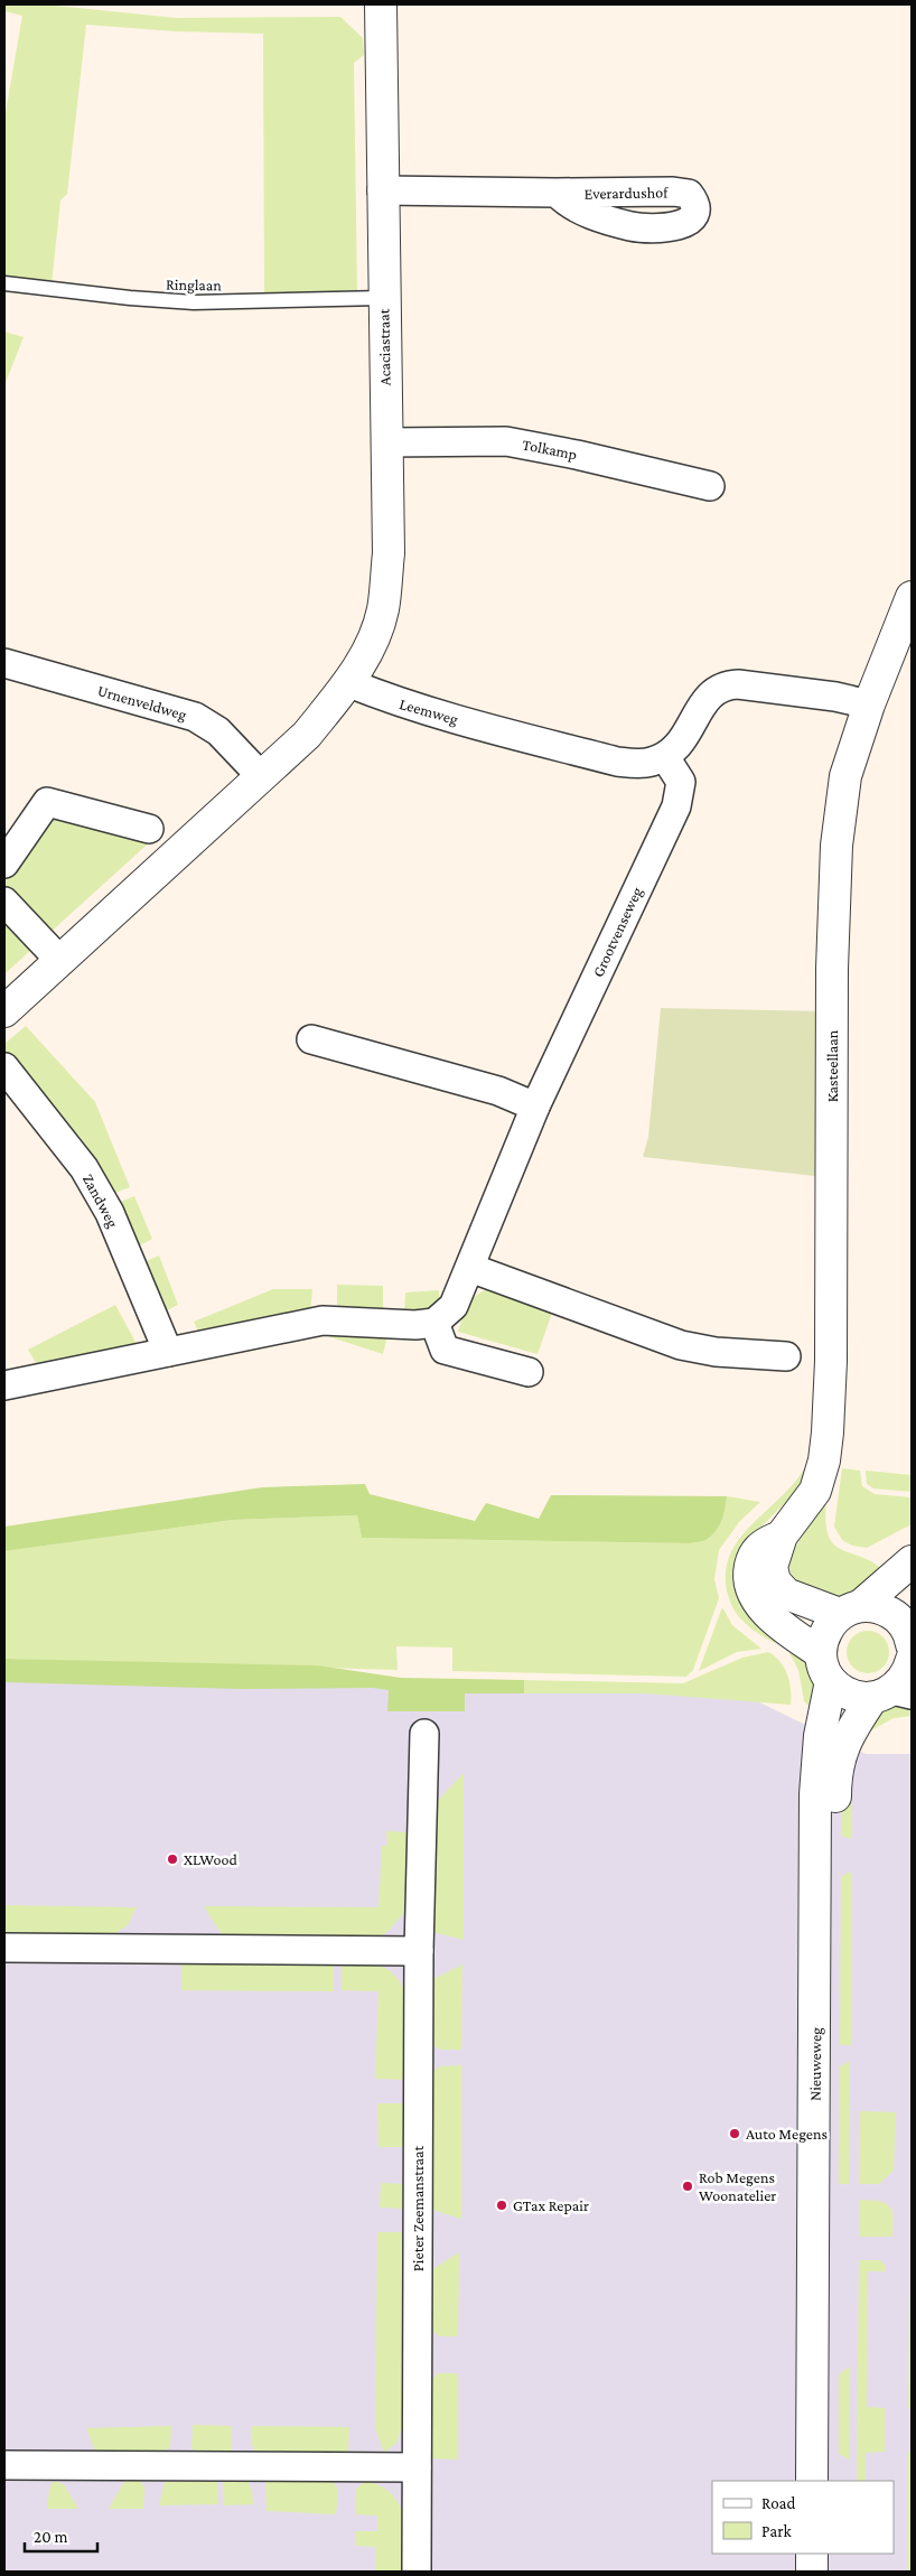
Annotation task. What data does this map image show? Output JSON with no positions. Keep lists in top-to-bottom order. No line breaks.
{"streets":{"street":["Acaciastraat","Tolkamp","Urnenveldweg","Leemweg","Grootvenseweg","Kasteellaan","Zandweg","Nieuweweg","Pieter Zeemanstraat"],"lane":["Ringlaan"]},"crossings":[["Ringlaan","Acaciastraat"],["Acaciastraat","Tolkamp"],["Acaciastraat","Leemweg"],["Leemweg","Grootvenseweg"]],"places":["XLWood","Auto Megens","Rob Megens Woonatelier","GTax Repair"],"legend":["Road","Park"],"scale_bar":"20 m"}
